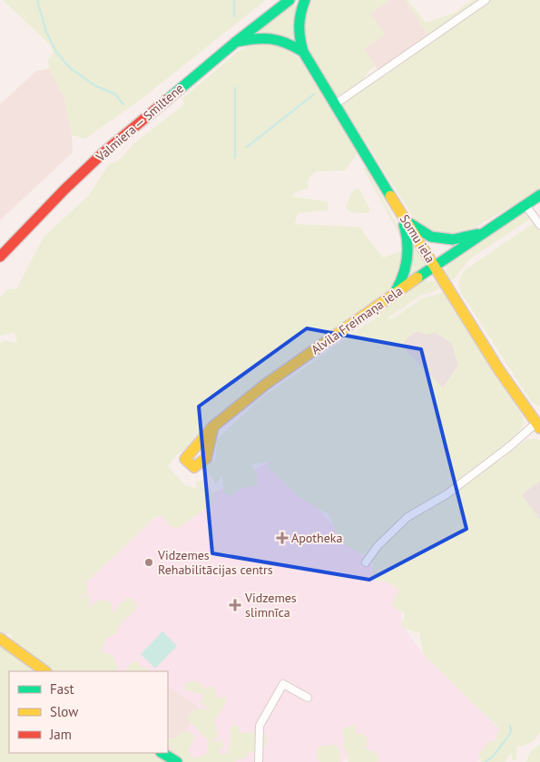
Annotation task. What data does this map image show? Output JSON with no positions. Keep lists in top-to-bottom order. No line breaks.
{"streets":{"main road":["Valmiera — Smiltene","Somu iela","Alvila Freimaņa iela"]},"crossings":[["Somu iela","Alvila Freimaņa iela"]],"places":{"health":["Apotheka","Vidzemes slimnīca"],"other":["Vidzemes Rehabilitācijas centrs"]},"legend":["Fast","Slow","Jam"]}
